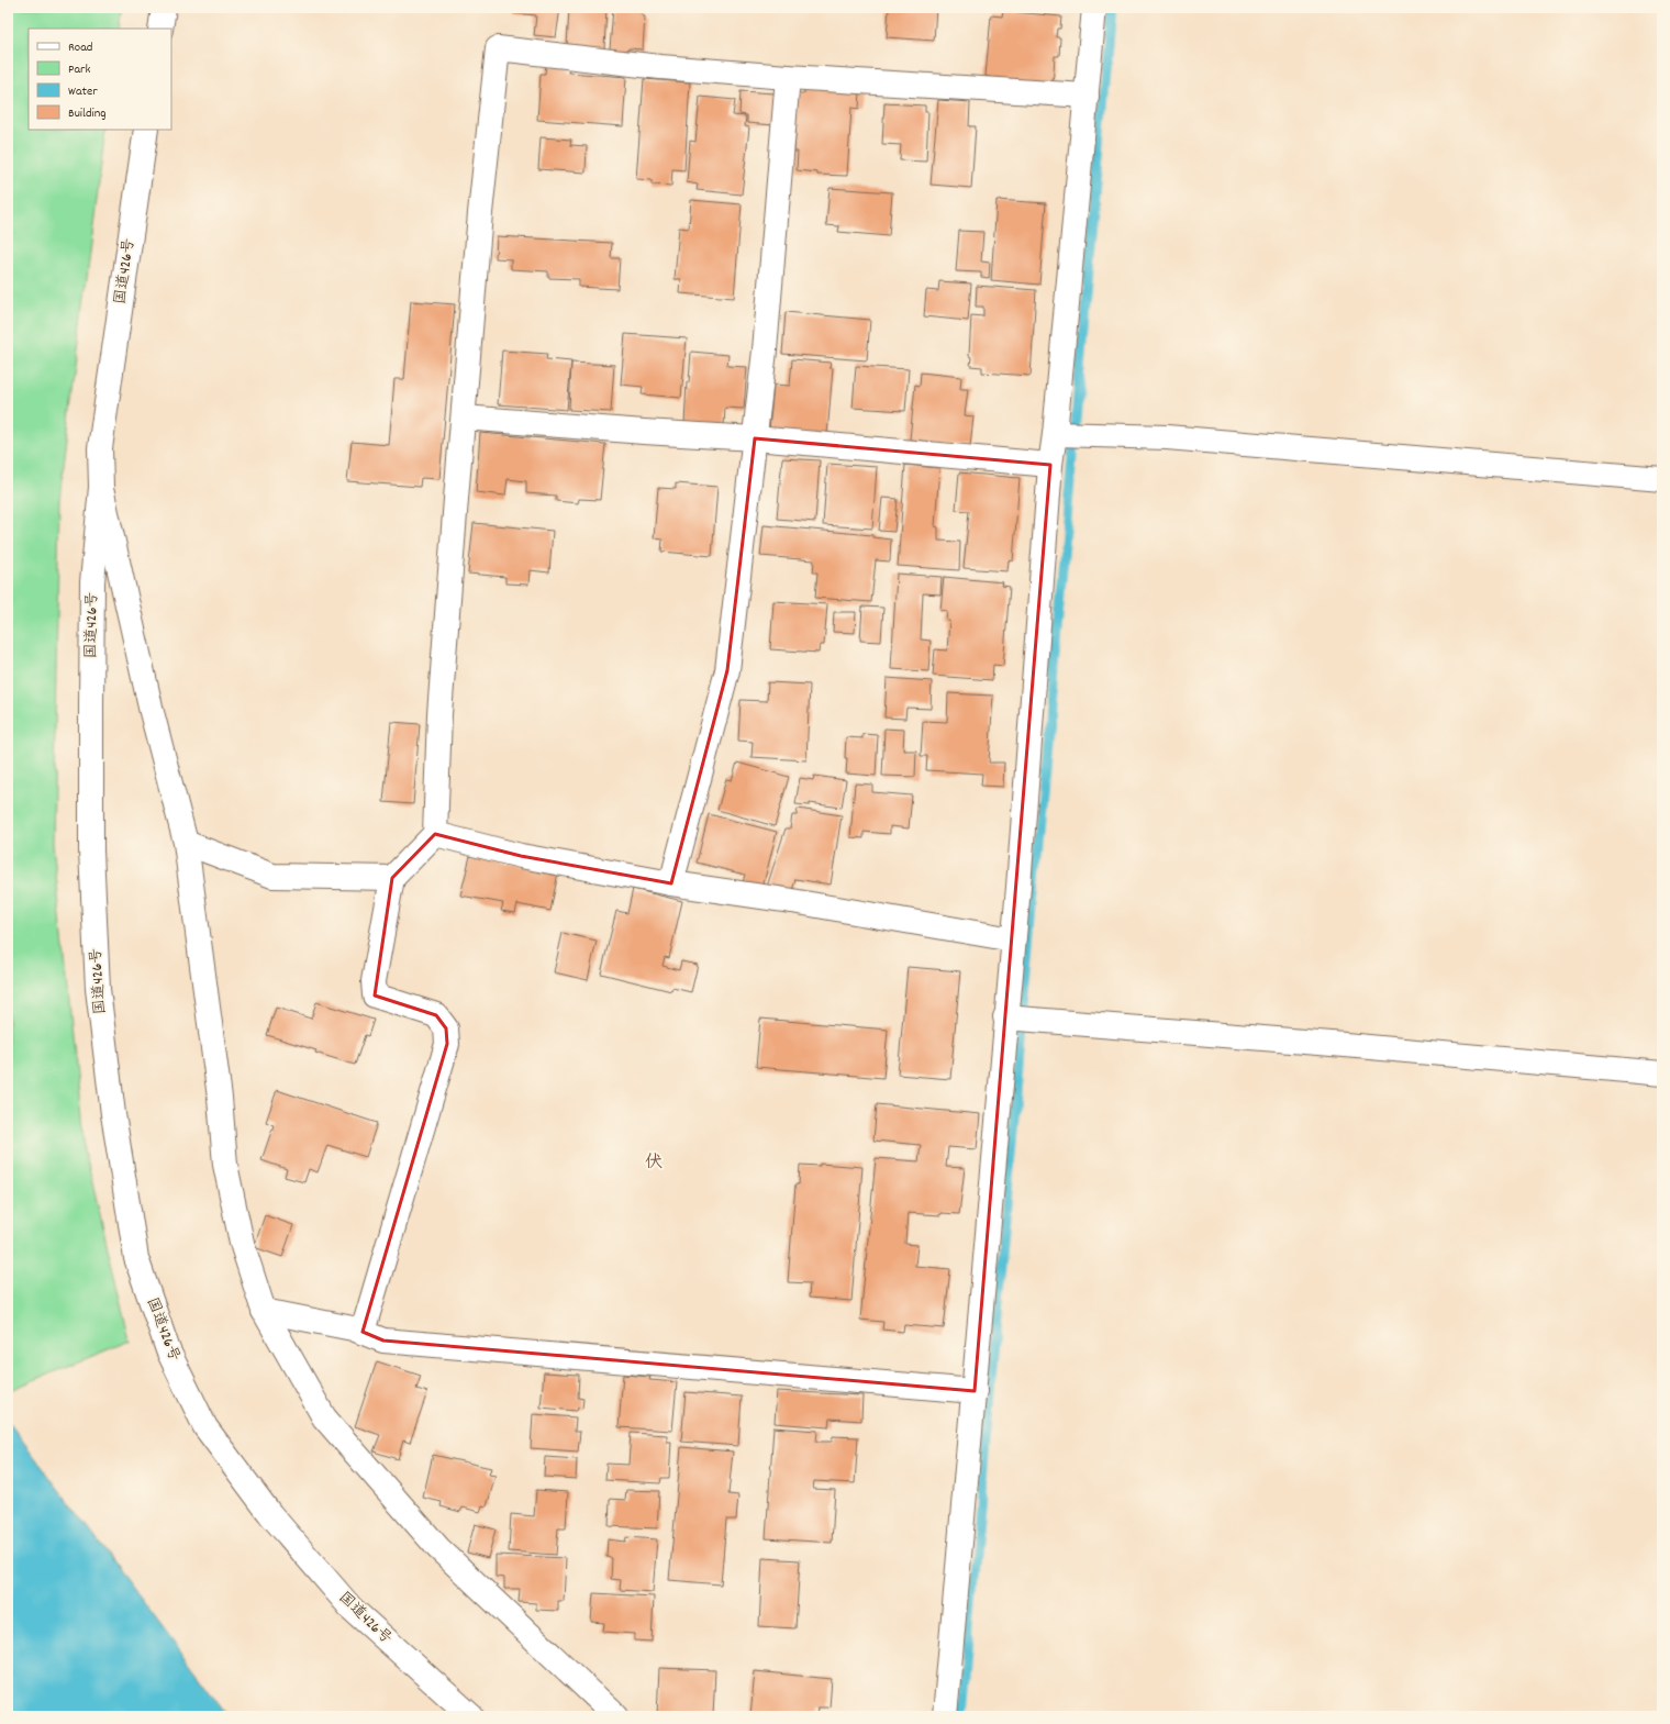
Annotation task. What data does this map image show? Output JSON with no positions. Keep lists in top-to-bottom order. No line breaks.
{"streets":{"main road":["国道426号"]},"districts":["伏"],"legend":["Road","Park","Water","Building"]}
